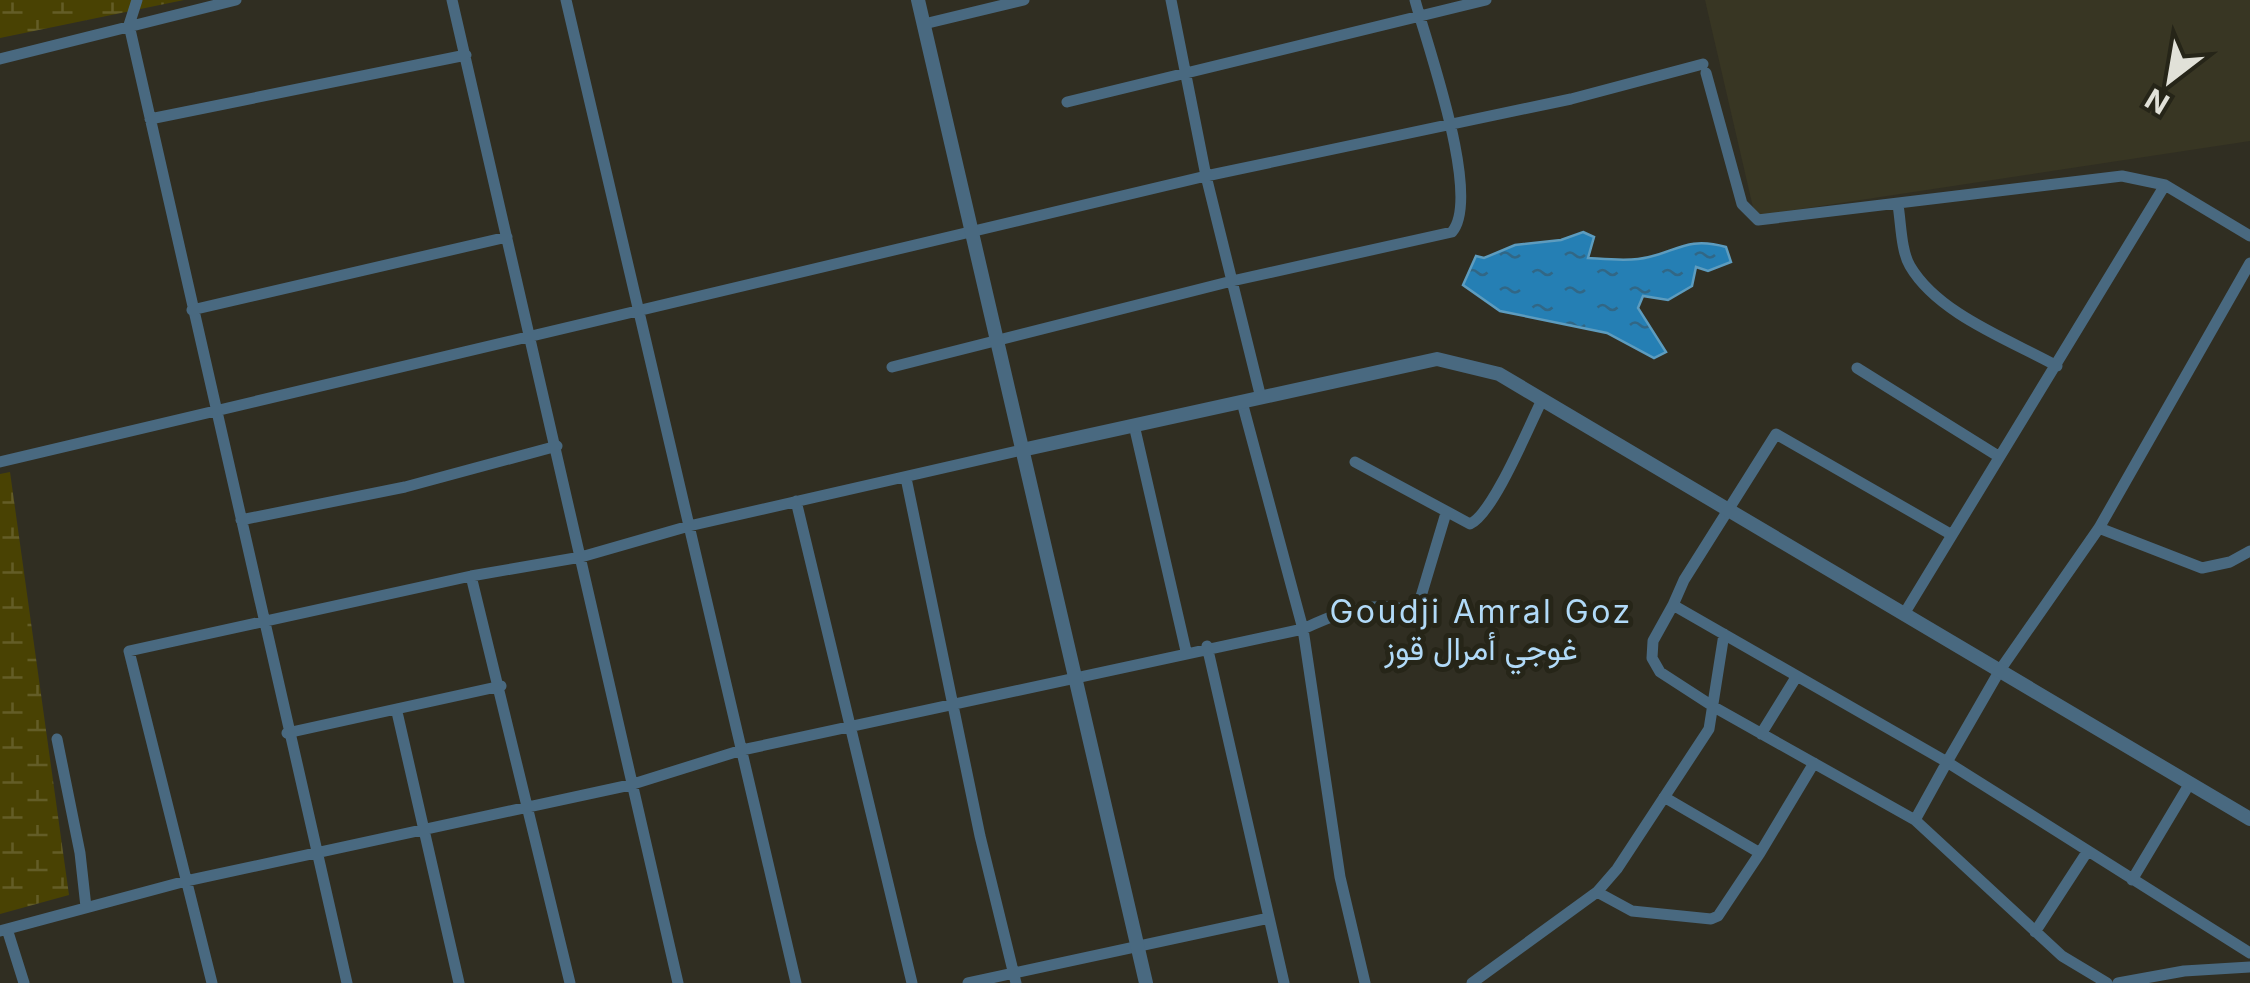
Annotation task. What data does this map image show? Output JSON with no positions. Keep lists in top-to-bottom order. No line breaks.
{"districts":["Goudji Amral Goz غوجي أمرال قوز"],"north":"bottom left"}
